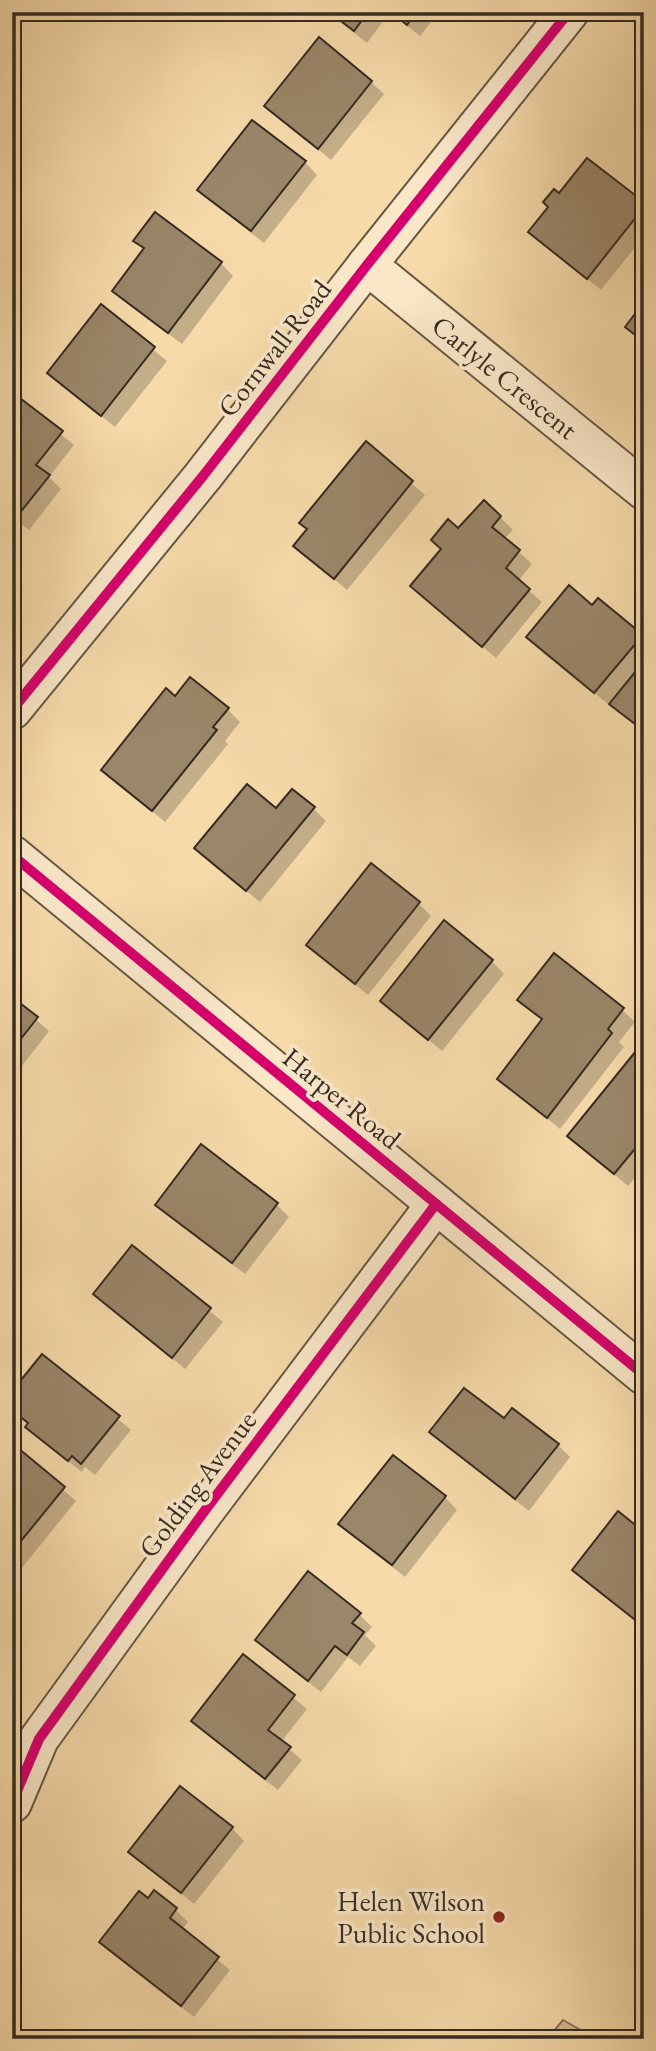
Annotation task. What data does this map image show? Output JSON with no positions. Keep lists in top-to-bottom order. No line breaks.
{"streets":{"street":["Cornwall Road","Carlyle Crescent","Harper Road","Golding Avenue"]},"crossings":[["Cornwall Road","Carlyle Crescent"],["Harper Road","Golding Avenue"]],"places":["Helen Wilson Public School"]}
